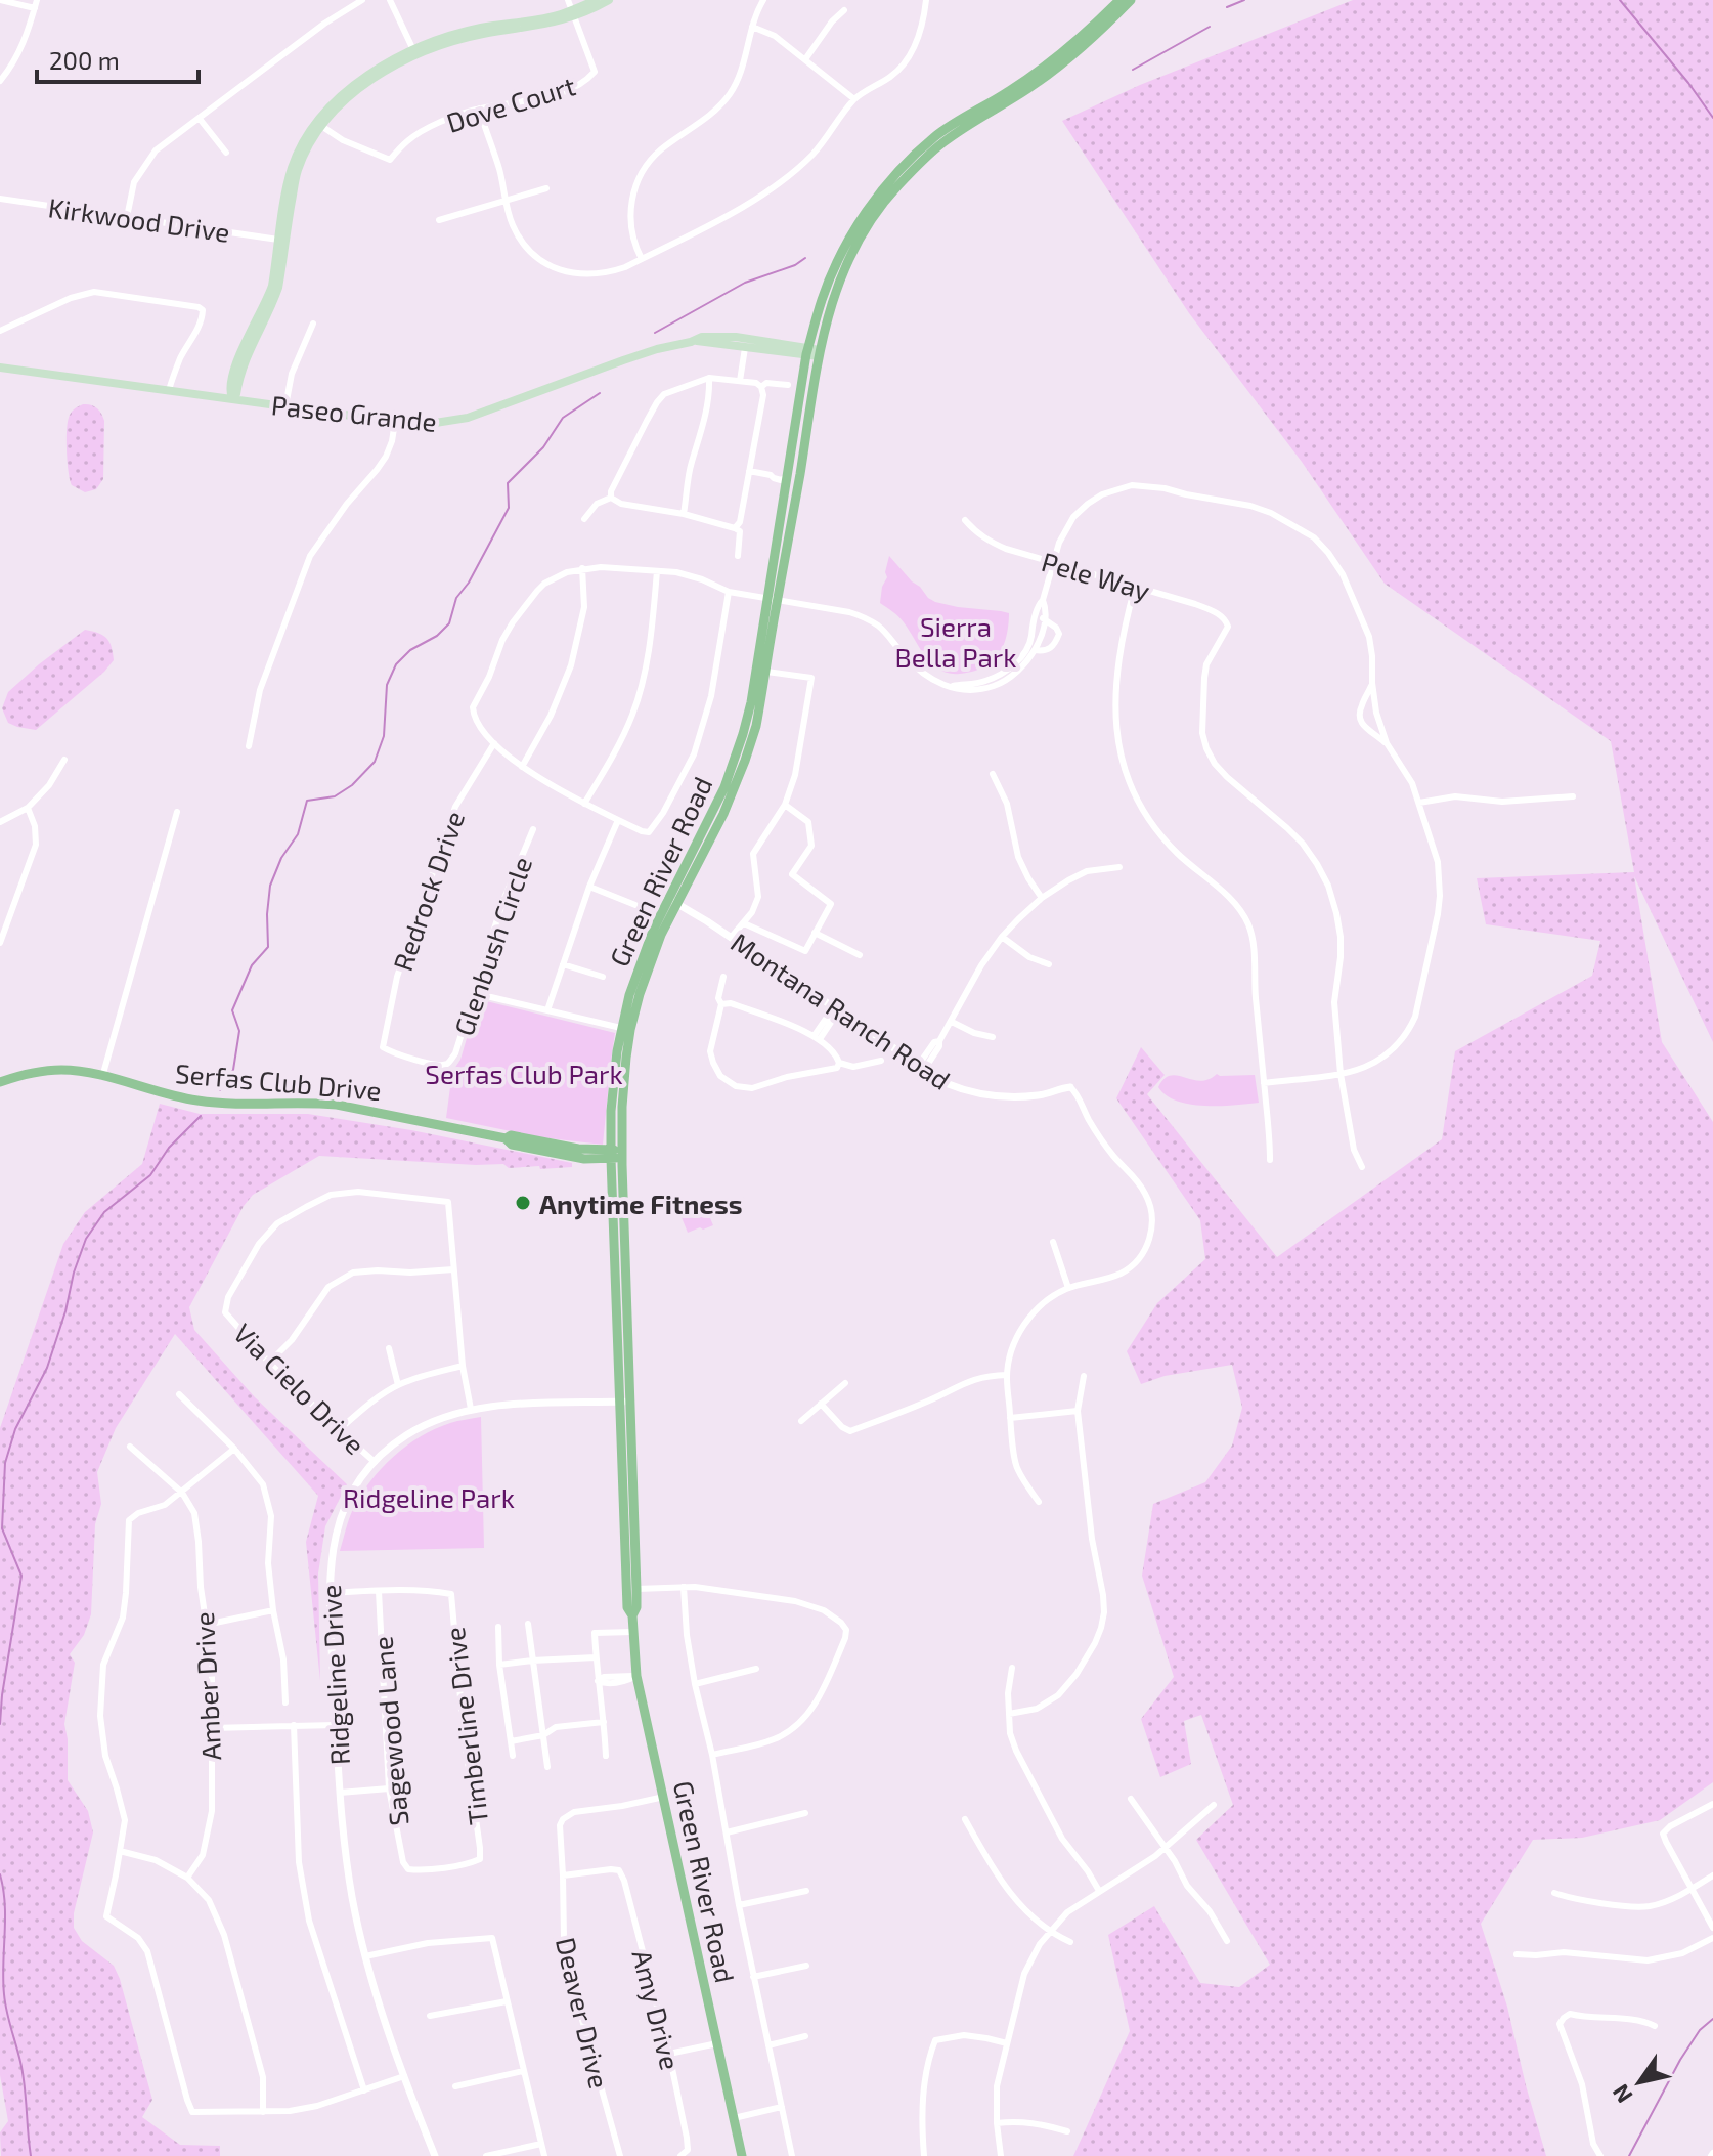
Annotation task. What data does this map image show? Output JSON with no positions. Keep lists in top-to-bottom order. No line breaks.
{"streets":{"main road":["Paseo Grande","Green River Road","Serfas Club Drive"],"street":["Dove Court","Kirkwood Drive","Pele Way","Redrock Drive","Glenbush Circle","Montana Ranch Road","Via Cielo Drive","Ridgeline Drive","Amber Drive","Timberline Drive","Sagewood Lane","Amy Drive","Deaver Drive"]},"crossings":[["Paseo Grande","Green River Road"],["Green River Road","Montana Ranch Road"],["Green River Road","Serfas Club Drive"],["Green River Road","Ridgeline Drive"],["Green River Road","Deaver Drive"],["Redrock Drive","Glenbush Circle"],["Via Cielo Drive","Ridgeline Drive"],["Timberline Drive","Sagewood Lane"],["Amy Drive","Deaver Drive"]],"parks":["Sierra Bella Park","Serfas Club Park","Ridgeline Park"],"places":["Anytime Fitness"],"scale_bar":"200 m","north":"bottom left"}
